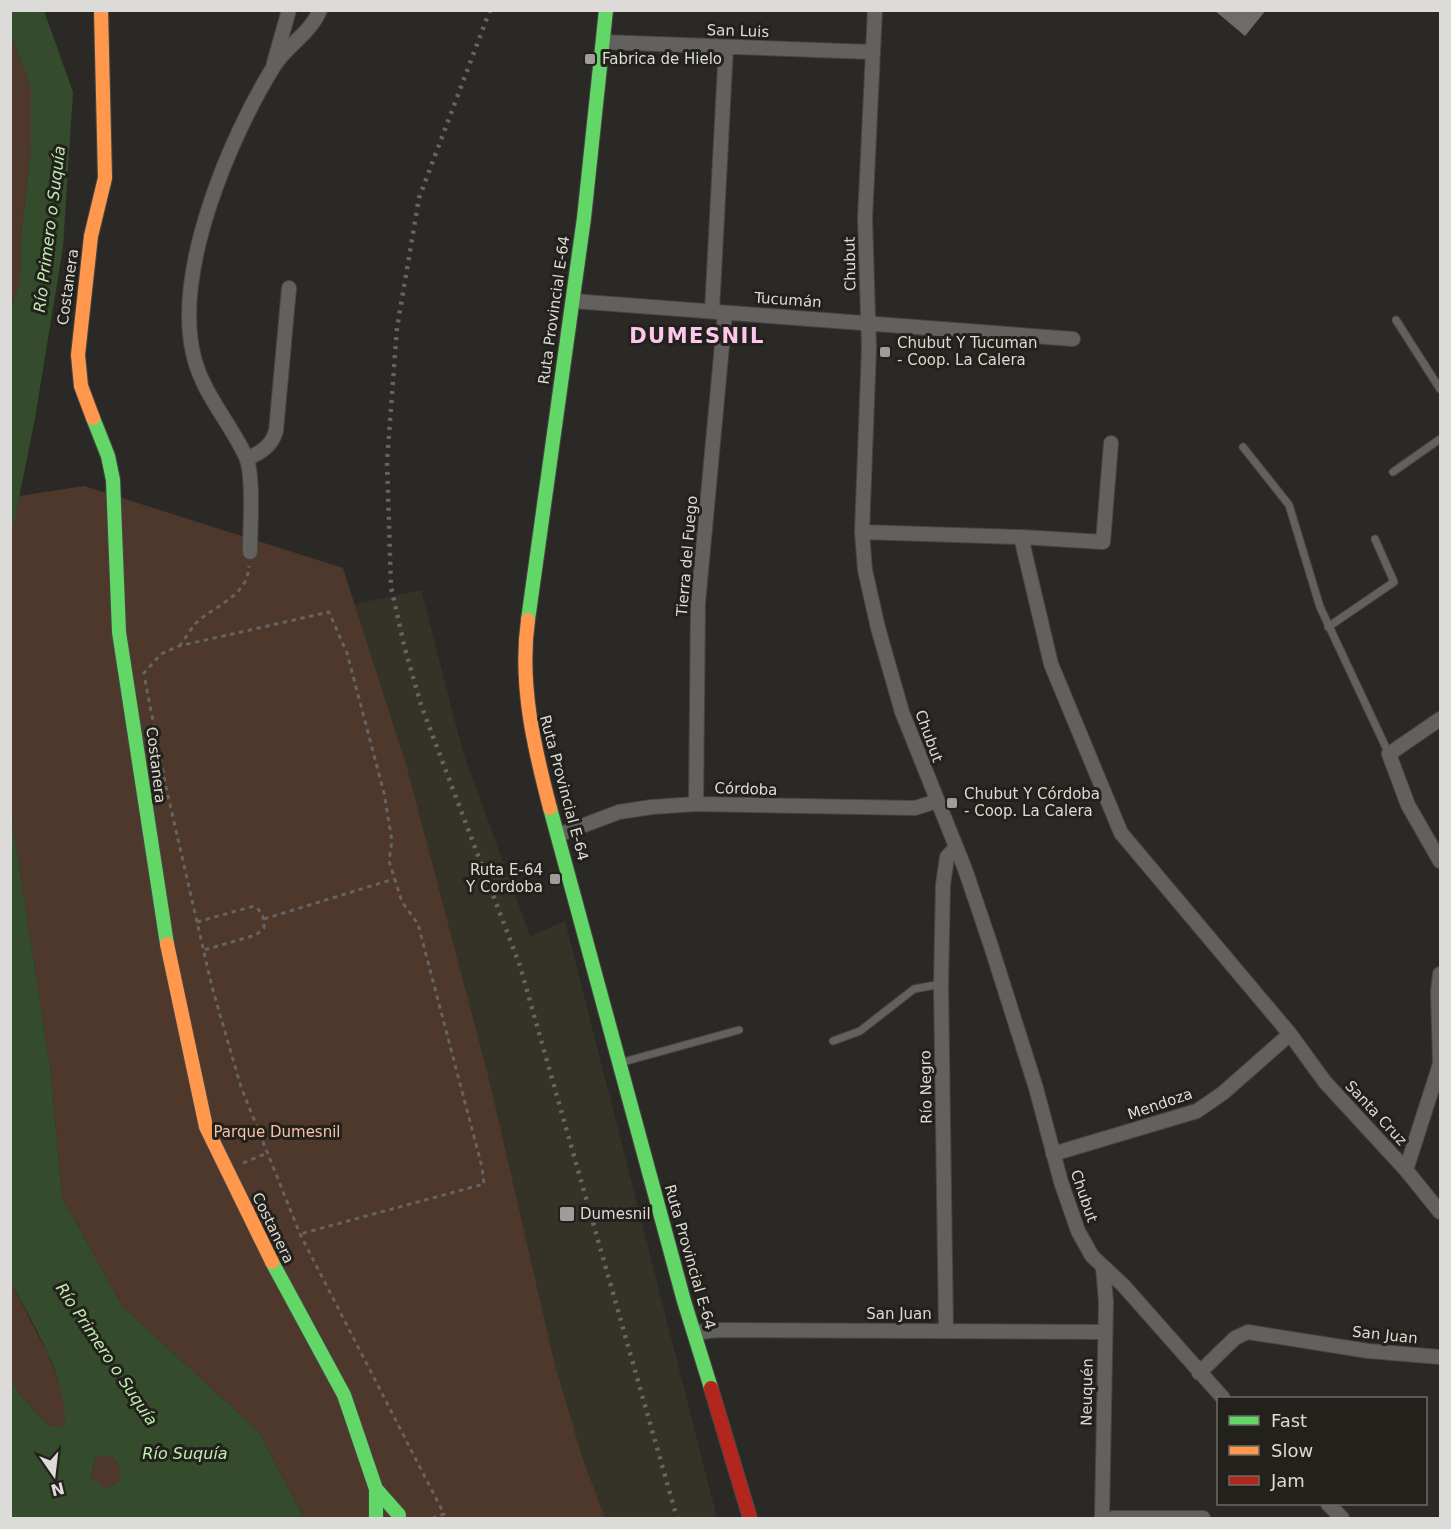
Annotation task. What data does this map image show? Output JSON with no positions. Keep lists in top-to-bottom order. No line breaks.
{"streets":{"street":["San Luis","Chubut","Costanera","Tucumán","Ruta Provincial E-64","Tierra del Fuego","Córdoba","Río Negro","Mendoza","Santa Cruz","San Juan","Neuquén"]},"crossings":[["San Luis","Chubut"],["San Luis","Ruta Provincial E-64"],["San Luis","Tierra del Fuego"],["Chubut","Tucumán"],["Chubut","Córdoba"],["Chubut","Río Negro"],["Chubut","Mendoza"],["Chubut","San Juan"],["Chubut","Neuquén"],["Tucumán","Ruta Provincial E-64"],["Tucumán","Tierra del Fuego"],["Ruta Provincial E-64","Córdoba"],["Ruta Provincial E-64","San Juan"],["Tierra del Fuego","Córdoba"],["Río Negro","San Juan"],["Mendoza","Santa Cruz"],["San Juan","Neuquén"]],"districts":["DUMESNIL"],"water":["Río Primero o Suquía","Río Suquía"],"parks":["Parque Dumesnil"],"places":{"transit":["Fabrica de Hielo","Chubut Y Tucuman - Coop. La Calera","Chubut Y Córdoba - Coop. La Calera","Ruta E-64 Y Cordoba","Dumesnil"]},"legend":["Fast","Slow","Jam"],"north":"bottom"}
